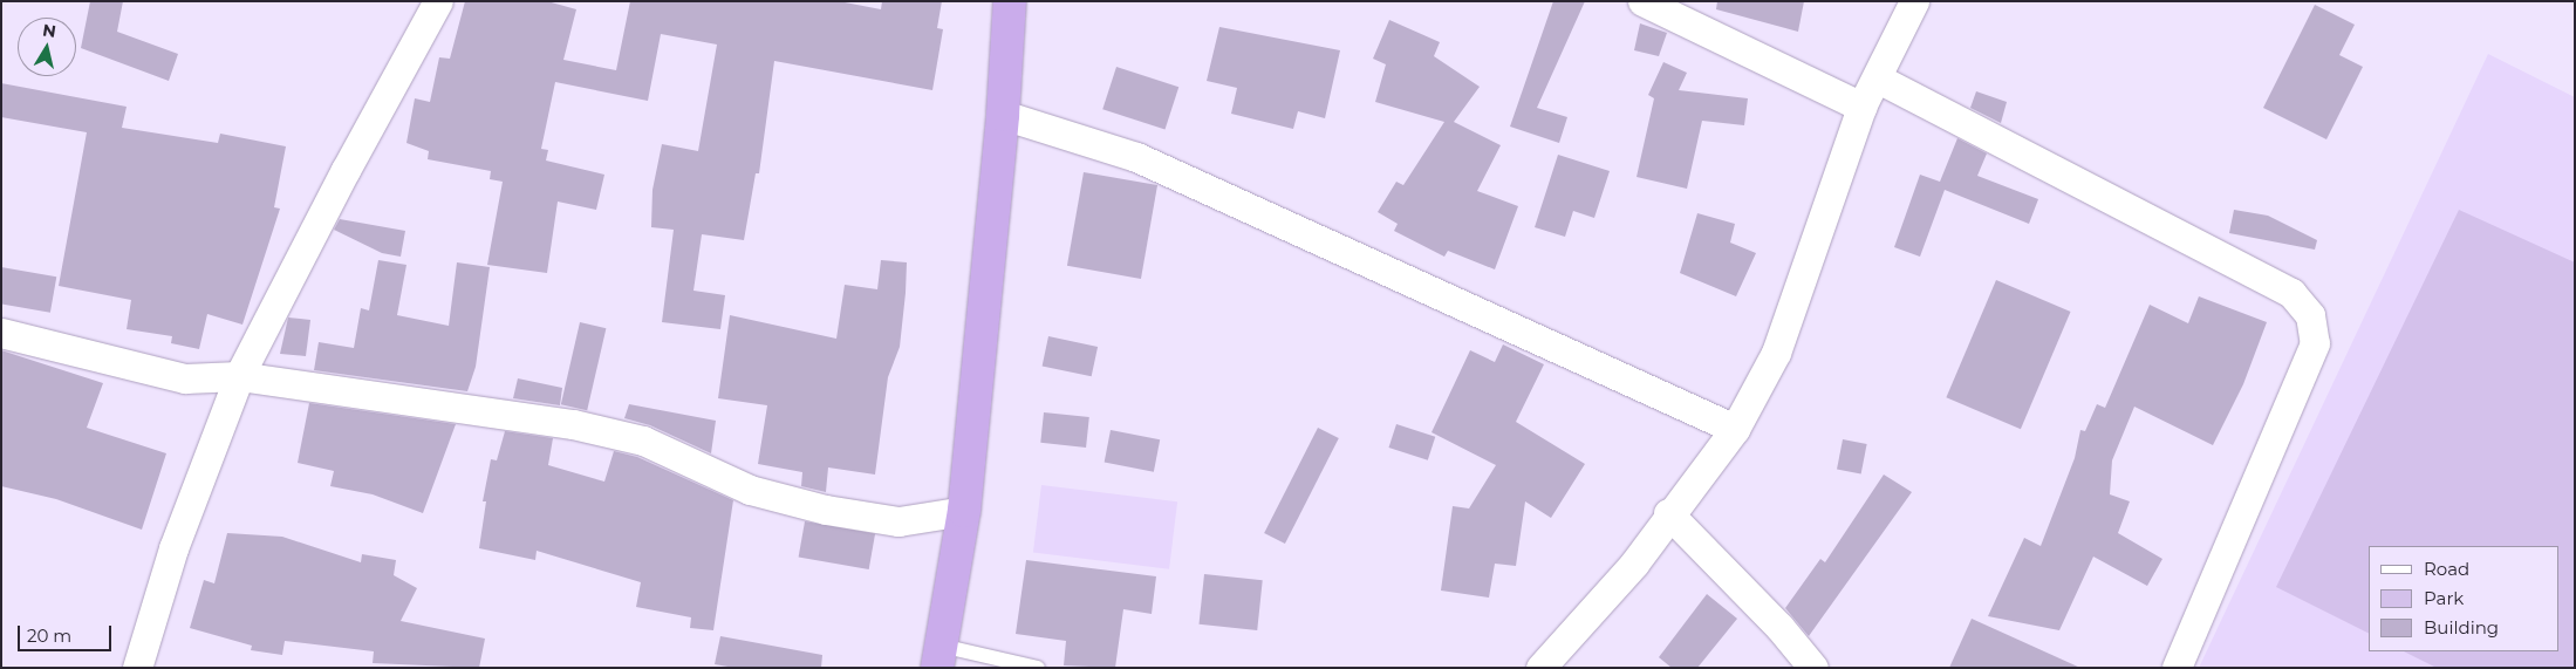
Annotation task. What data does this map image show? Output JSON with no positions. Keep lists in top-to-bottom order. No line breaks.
{"legend":["Road","Park","Building"],"scale_bar":"20 m","north":"top"}
